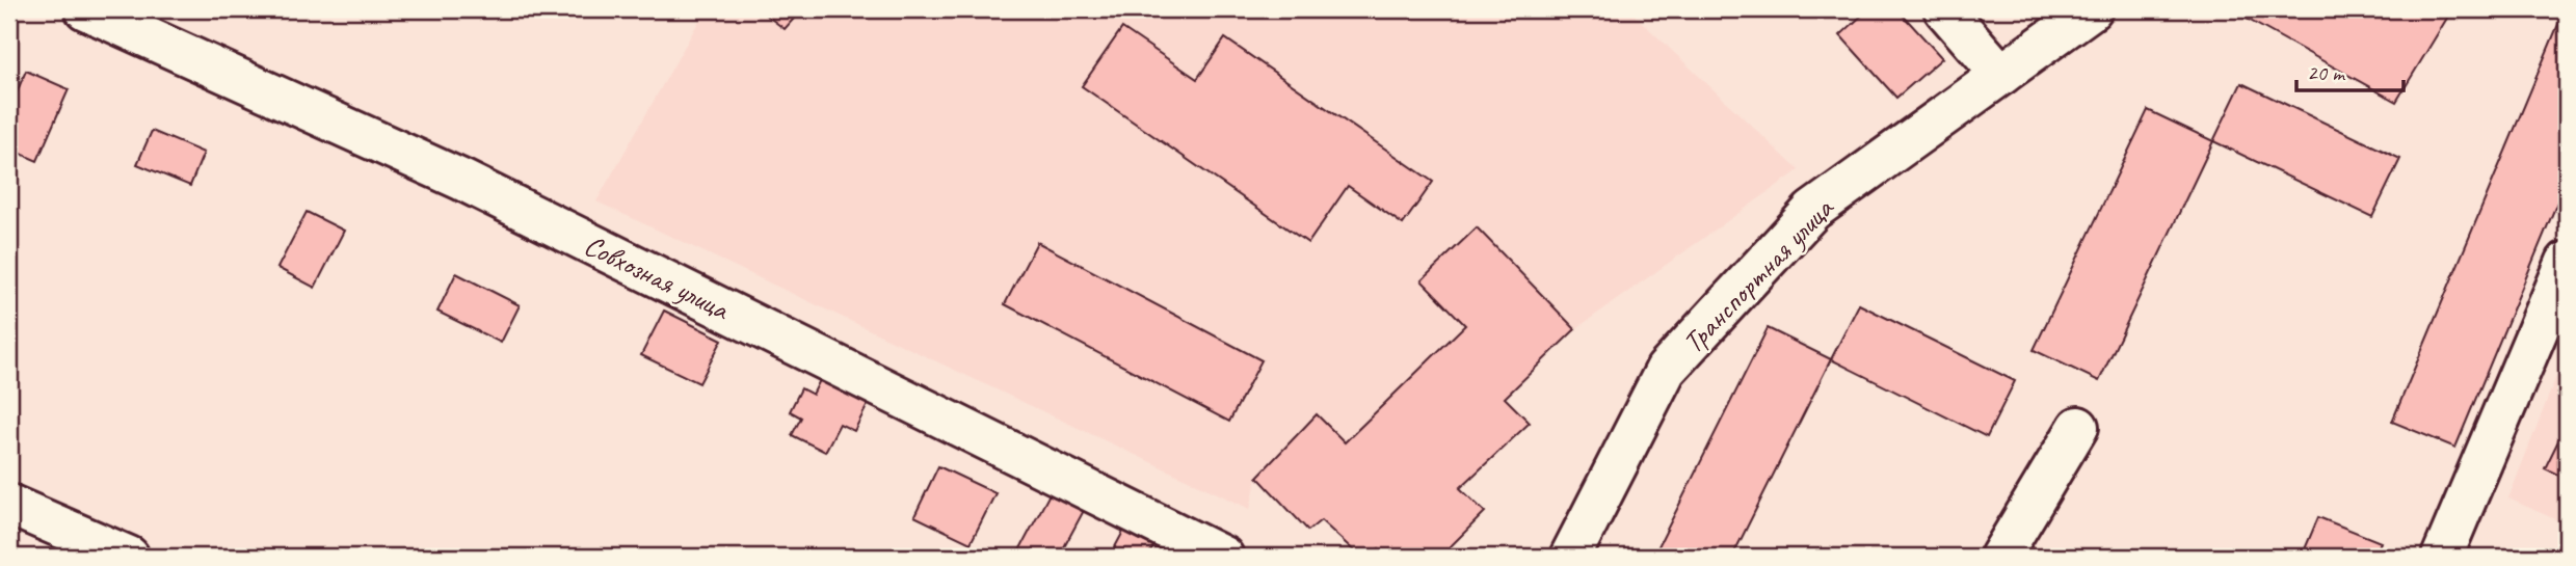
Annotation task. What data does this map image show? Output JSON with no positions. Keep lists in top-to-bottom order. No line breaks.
{"streets":{"street":["Транспортная улица","Совхозная улица"]},"scale_bar":"20 m"}
